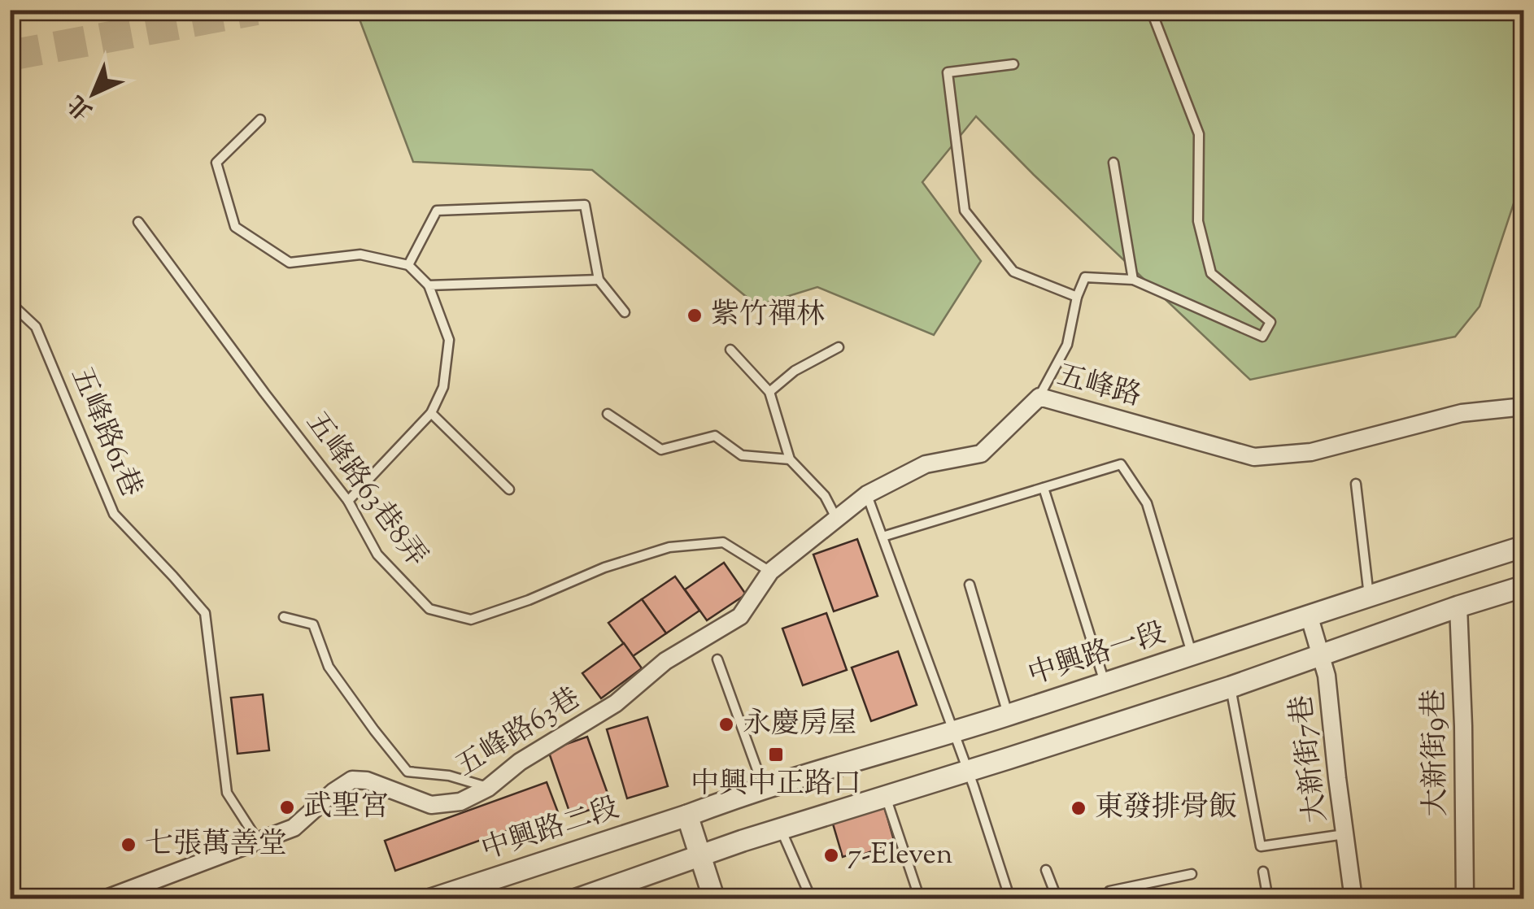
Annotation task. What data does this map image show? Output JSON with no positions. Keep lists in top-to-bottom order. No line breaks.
{"streets":{"street":["五峰路","中興路一段","五峰路63巷","大新街9巷","大新街7巷","中興路二段"],"lane":["五峰路61巷","五峰路63巷8弄"]},"crossings":[["五峰路","五峰路63巷"],["五峰路61巷","五峰路63巷"],["五峰路63巷8弄","五峰路63巷"],["中興路一段","大新街7巷"],["中興路一段","中興路二段"]],"places":{"other":["紫竹禪林","永慶房屋","武聖宮","東發排骨飯","七張萬善堂","7-Eleven"],"transit":["中興中正路口"]},"north":"bottom left"}
